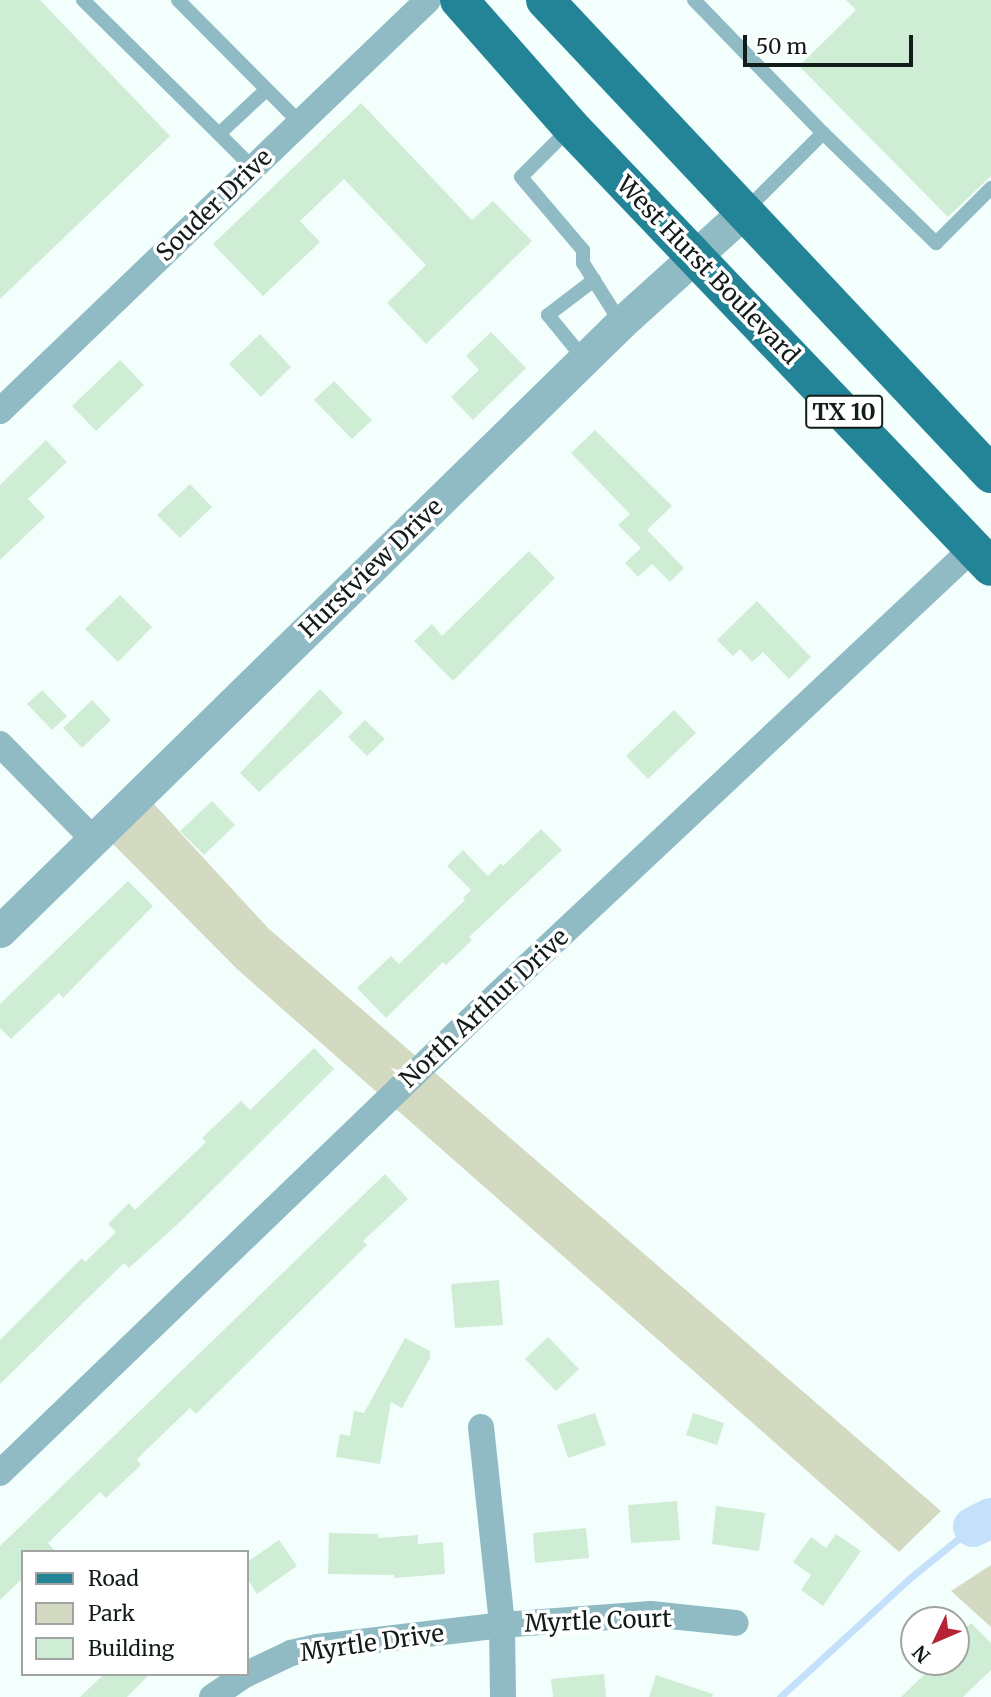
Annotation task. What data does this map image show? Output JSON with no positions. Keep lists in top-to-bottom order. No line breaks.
{"streets":{"main road":["West Hurst Boulevard","TX 10"],"street":["Souder Drive","Hurstview Drive","North Arthur Drive","Myrtle Court","Myrtle Drive"]},"crossings":[["West Hurst Boulevard","Hurstview Drive"],["West Hurst Boulevard","North Arthur Drive"],["TX 10","Hurstview Drive"],["Myrtle Court","Myrtle Drive"]],"legend":["Road","Park","Building"],"scale_bar":"50 m","north":"bottom left"}
